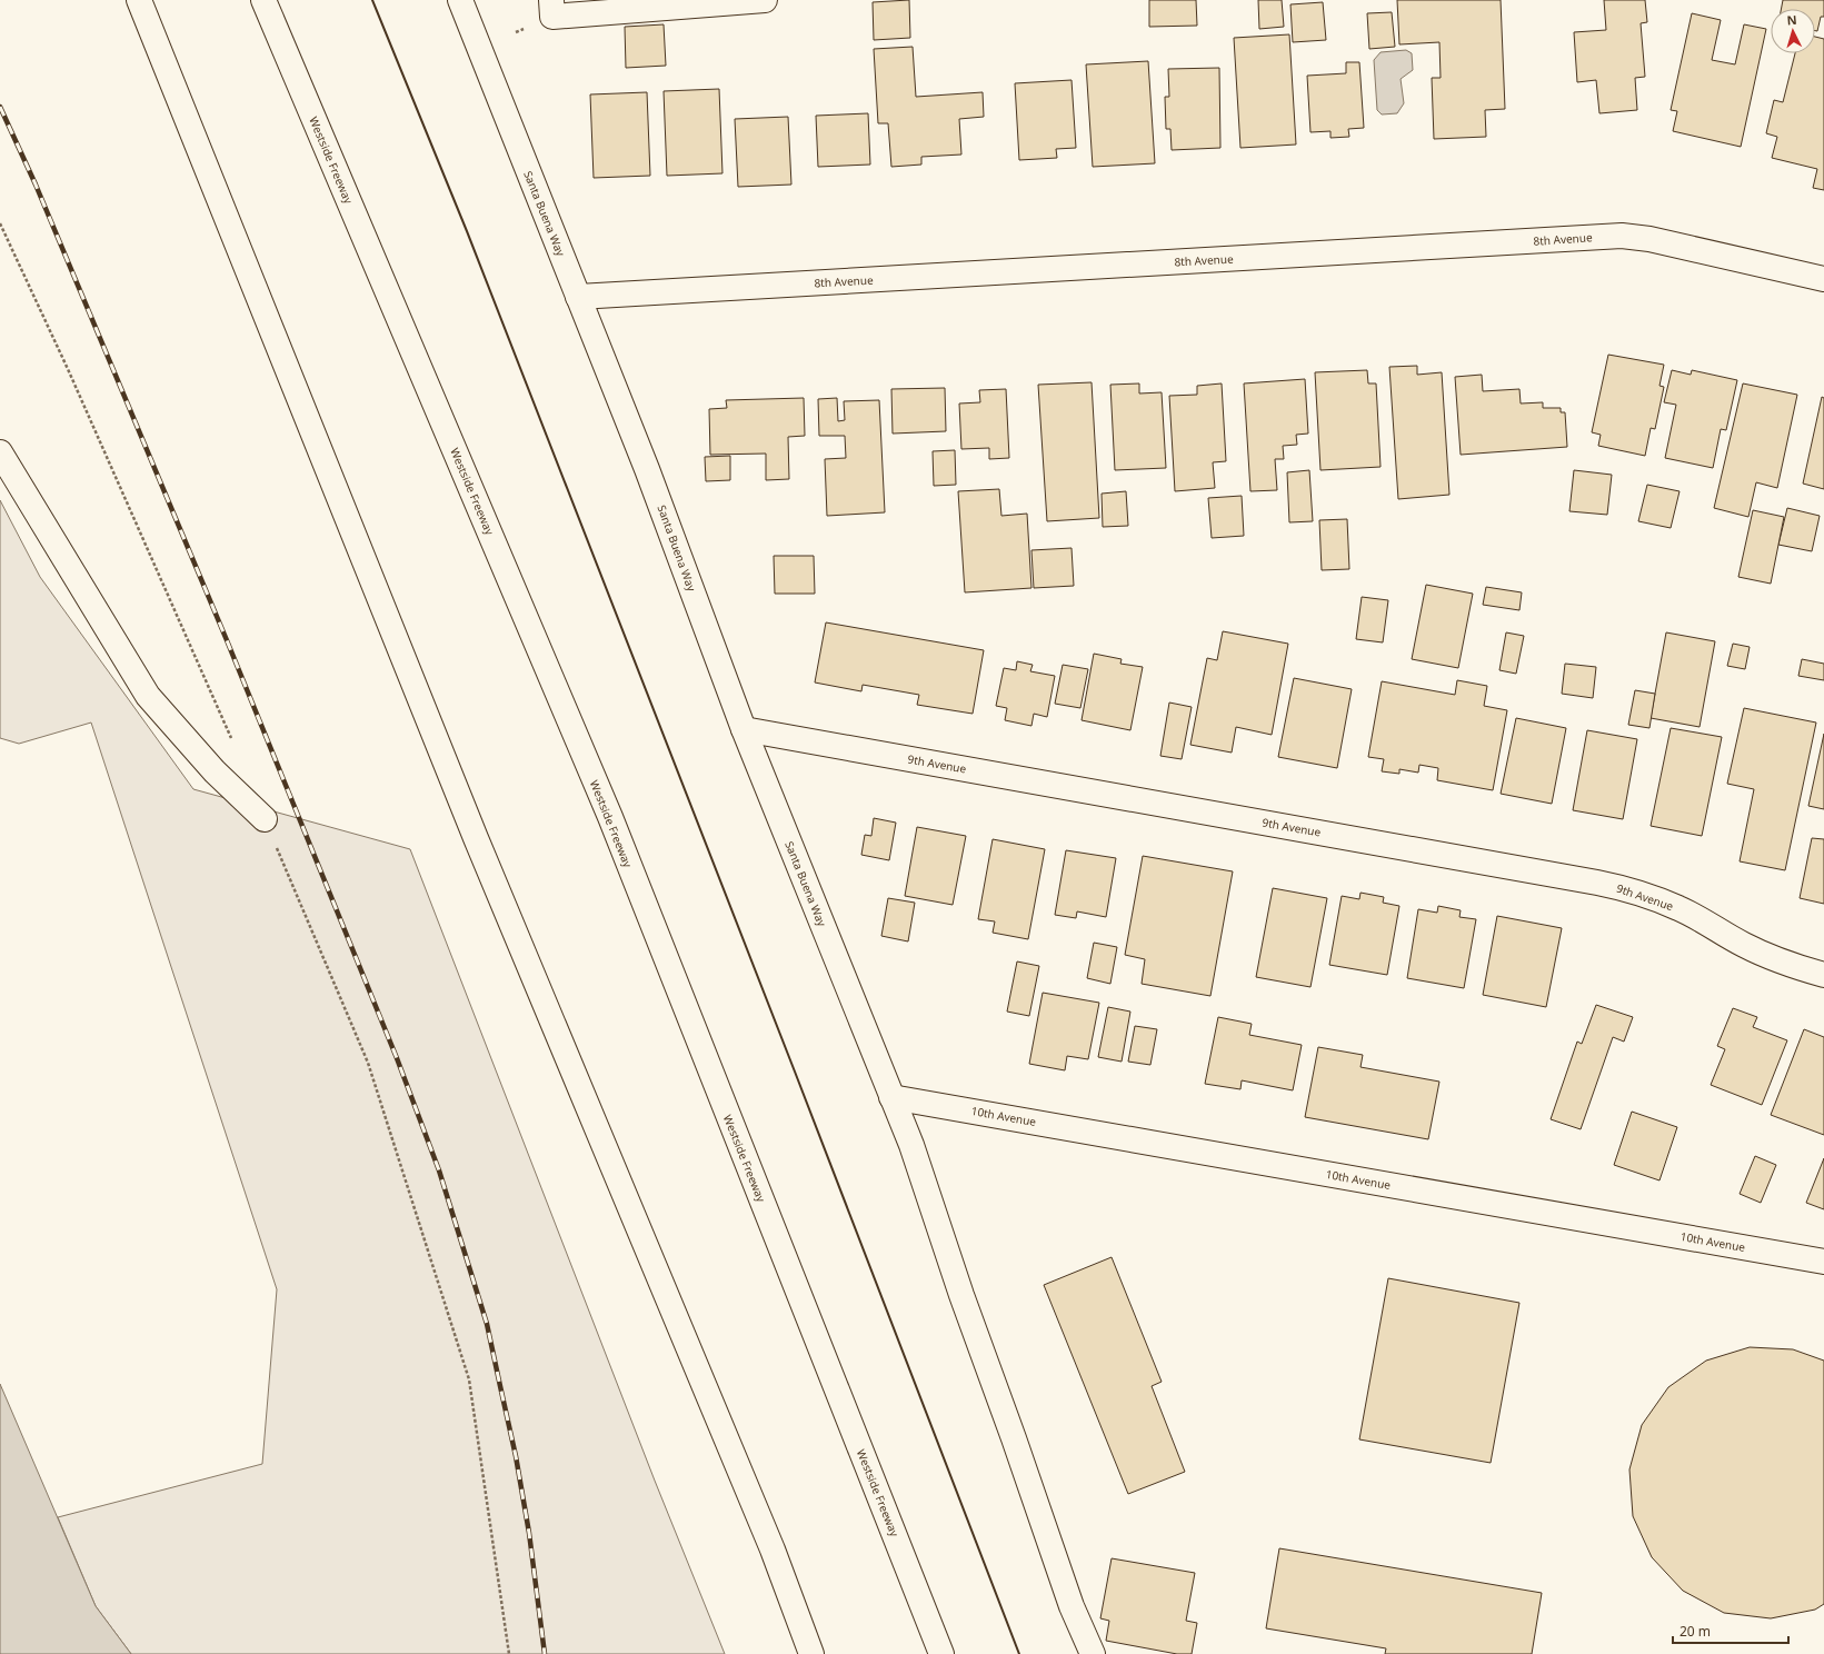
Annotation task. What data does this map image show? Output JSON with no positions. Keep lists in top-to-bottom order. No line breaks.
{"streets":{"main road":["Westside Freeway","Santa Buena Way","8th Avenue","9th Avenue","10th Avenue"]},"crossings":[["Santa Buena Way","8th Avenue"],["Santa Buena Way","9th Avenue"],["Santa Buena Way","10th Avenue"]],"scale_bar":"20 m","north":"top"}
